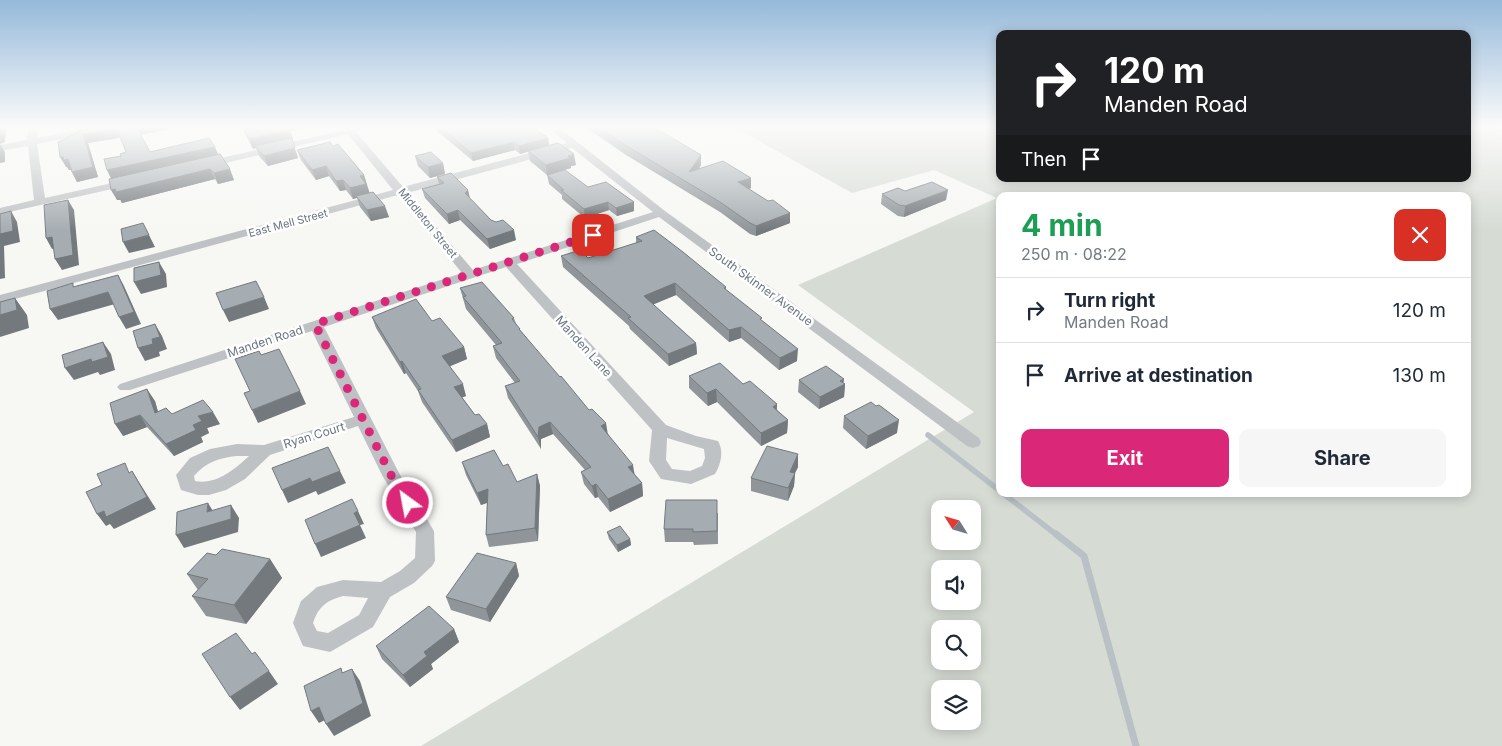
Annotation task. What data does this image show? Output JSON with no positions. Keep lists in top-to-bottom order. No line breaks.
{"streets":{"street":["East Mell Street","Middleton Street","South Skinner Avenue","Manden Road","Manden Lane","Ryan Court"]},"crossings":[["East Mell Street","Middleton Street"],["Middleton Street","Manden Road"],["South Skinner Avenue","Manden Road"],["Manden Road","Manden Lane"]],"north":"top left","page":{"turn":["120 m","Manden Road"],"then":"Then","heading":["4 min","250 m · 08:22"],"list":[{"name":"Turn right","note":"Manden Road","value":"120 m"},{"name":"Arrive at destination","value":"130 m"}],"buttons":["Exit","Share"]}}
